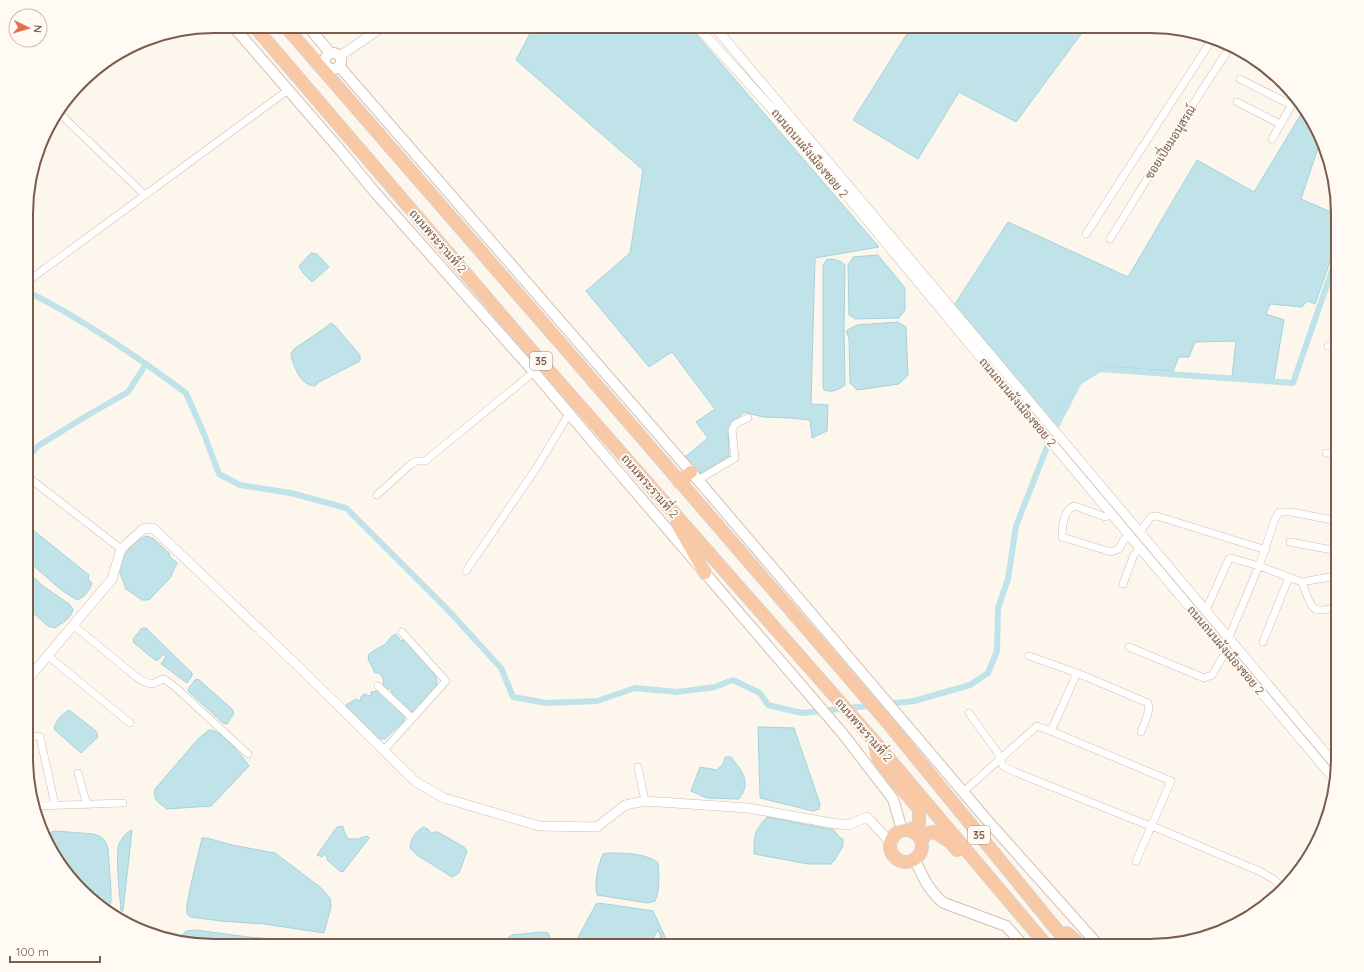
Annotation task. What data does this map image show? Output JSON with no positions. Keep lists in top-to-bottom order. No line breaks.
{"streets":{"highway":["ถนนพระรามที่ 2","35"],"street":["ซอยเปี่ยมอนุสรณ์","ถนนถนนผังเมืองซอย 2"]},"scale_bar":"100 m","north":"right"}
